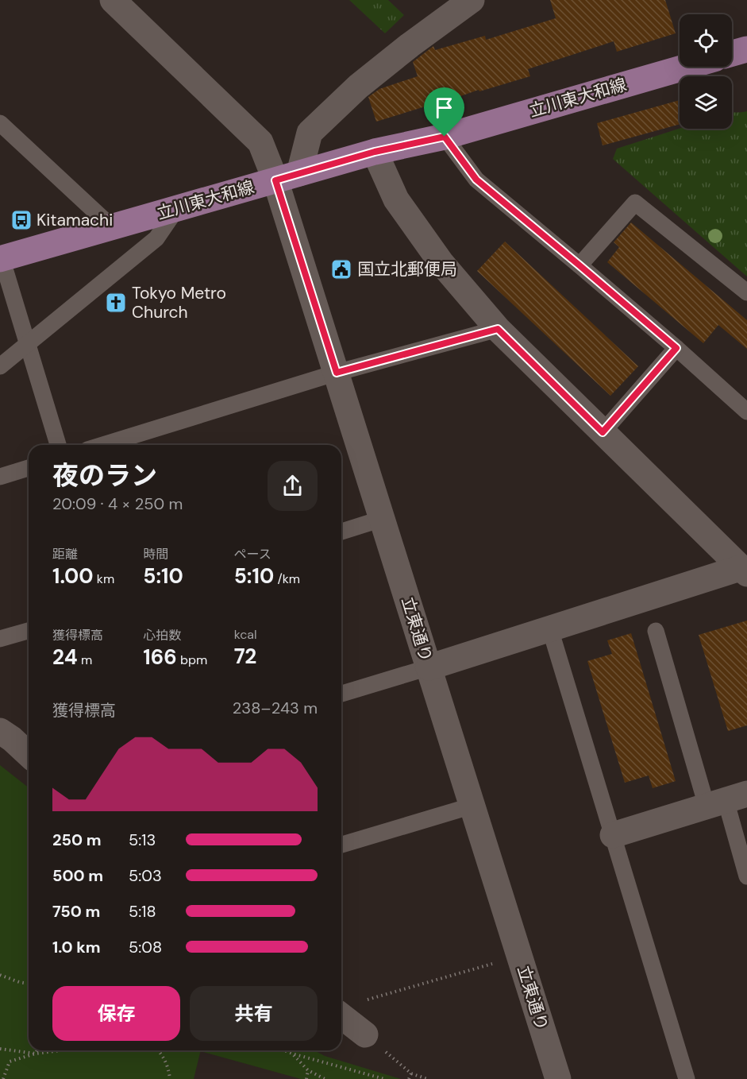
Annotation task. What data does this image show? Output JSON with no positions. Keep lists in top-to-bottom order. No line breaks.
{"streets":{"main road":["立川東大和線"],"street":["立東通り"]},"crossings":[["立川東大和線","立東通り"]],"places":{"bus stop":["Kitamachi"],"public building":["国立北郵便局"],"church":["Tokyo Metro Church"]},"page":{"heading":["夜のラン","20:09 · 4 × 250 m"],"stats":[["距離","1.00 km"],["時間","5:10"],["ペース","5:10 /km"],["獲得標高","24 m"],["心拍数","166 bpm"],["kcal","72"]],"chart":["獲得標高","238–243 m"],"list":[{"name":"250 m","note":"5:13"},{"name":"500 m","note":"5:03"},{"name":"750 m","note":"5:18"},{"name":"1.0 km","note":"5:08"}],"buttons":["保存","共有"]}}
